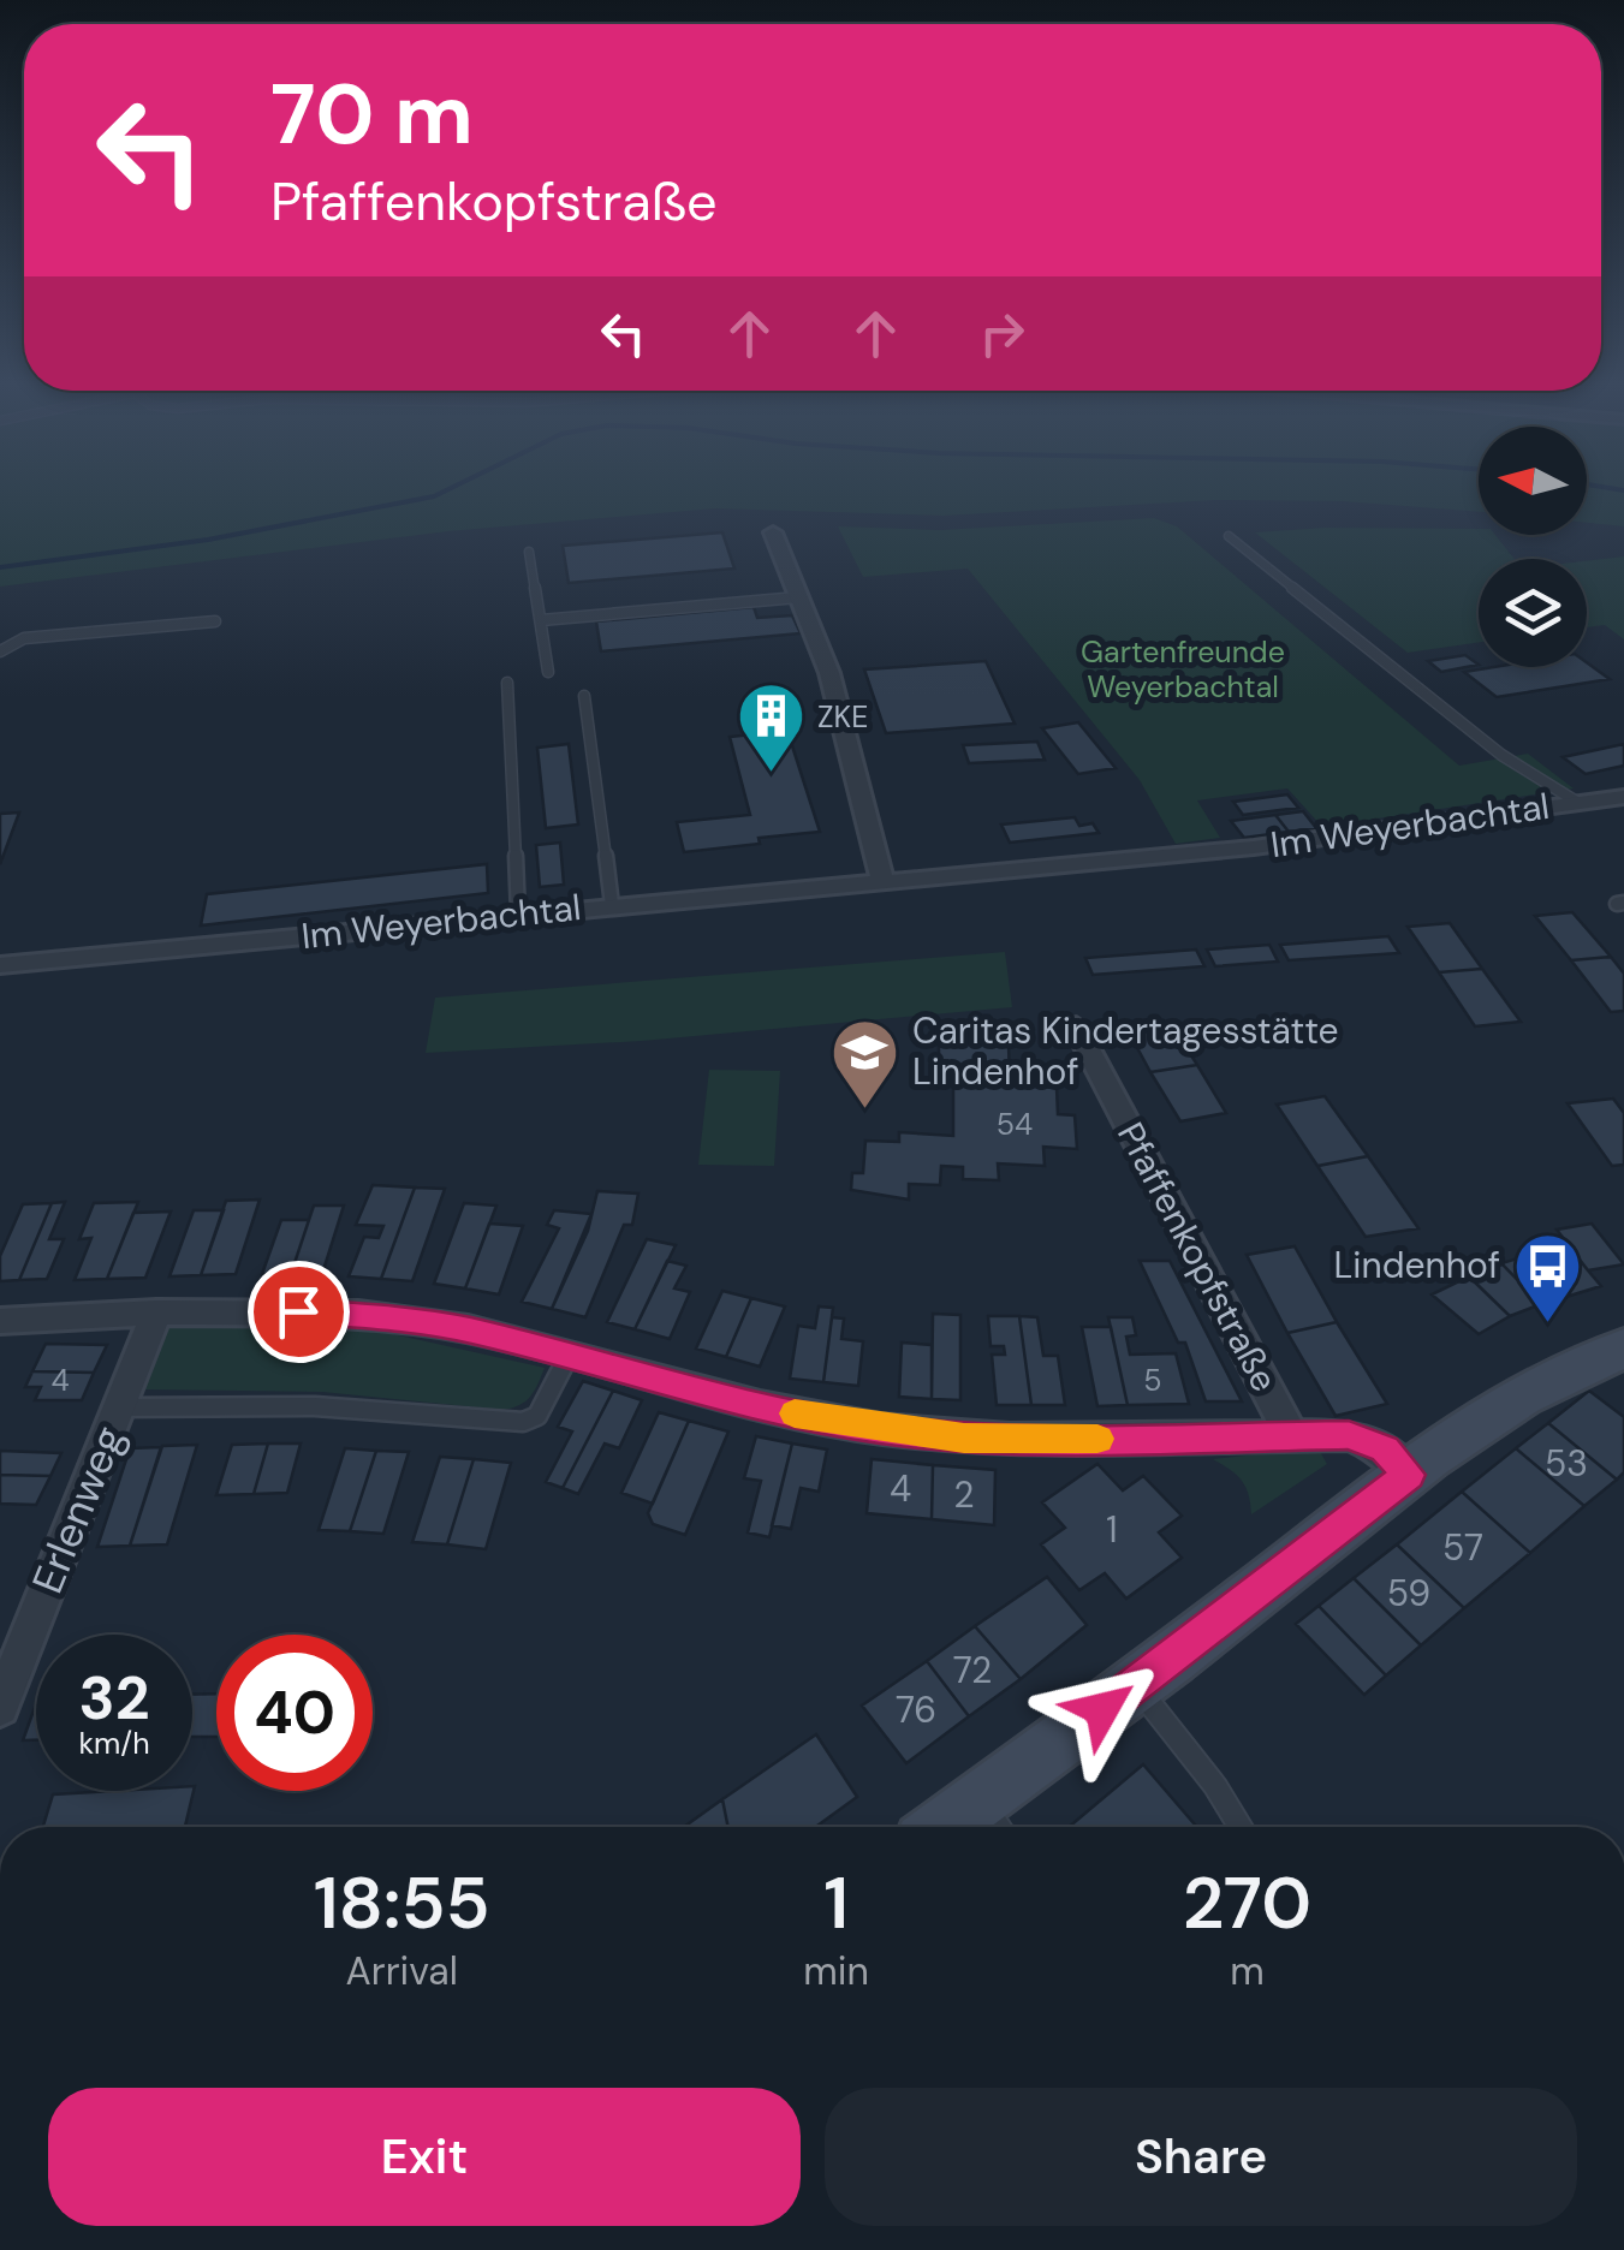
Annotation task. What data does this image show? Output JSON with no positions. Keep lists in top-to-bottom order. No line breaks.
{"streets":{"street":["Im Weyerbachtal","Pfaffenkopfstraße","Erlenweg"]},"parks":["Gartenfreunde Weyerbachtal"],"places":{"building":["ZKE"],"school or university":["Caritas Kindertagesstätte Lindenhof"],"bus stop":["Lindenhof"]},"house_numbers":["54","4","5","53","4","2","1","57","59","72","76"],"north":"left","page":{"turn":["70 m","Pfaffenkopfstraße"],"speed":"32 km/h","limit":"40","eta":["18:55","Arrival","1","min","270","m"],"buttons":["Exit","Share"]}}
